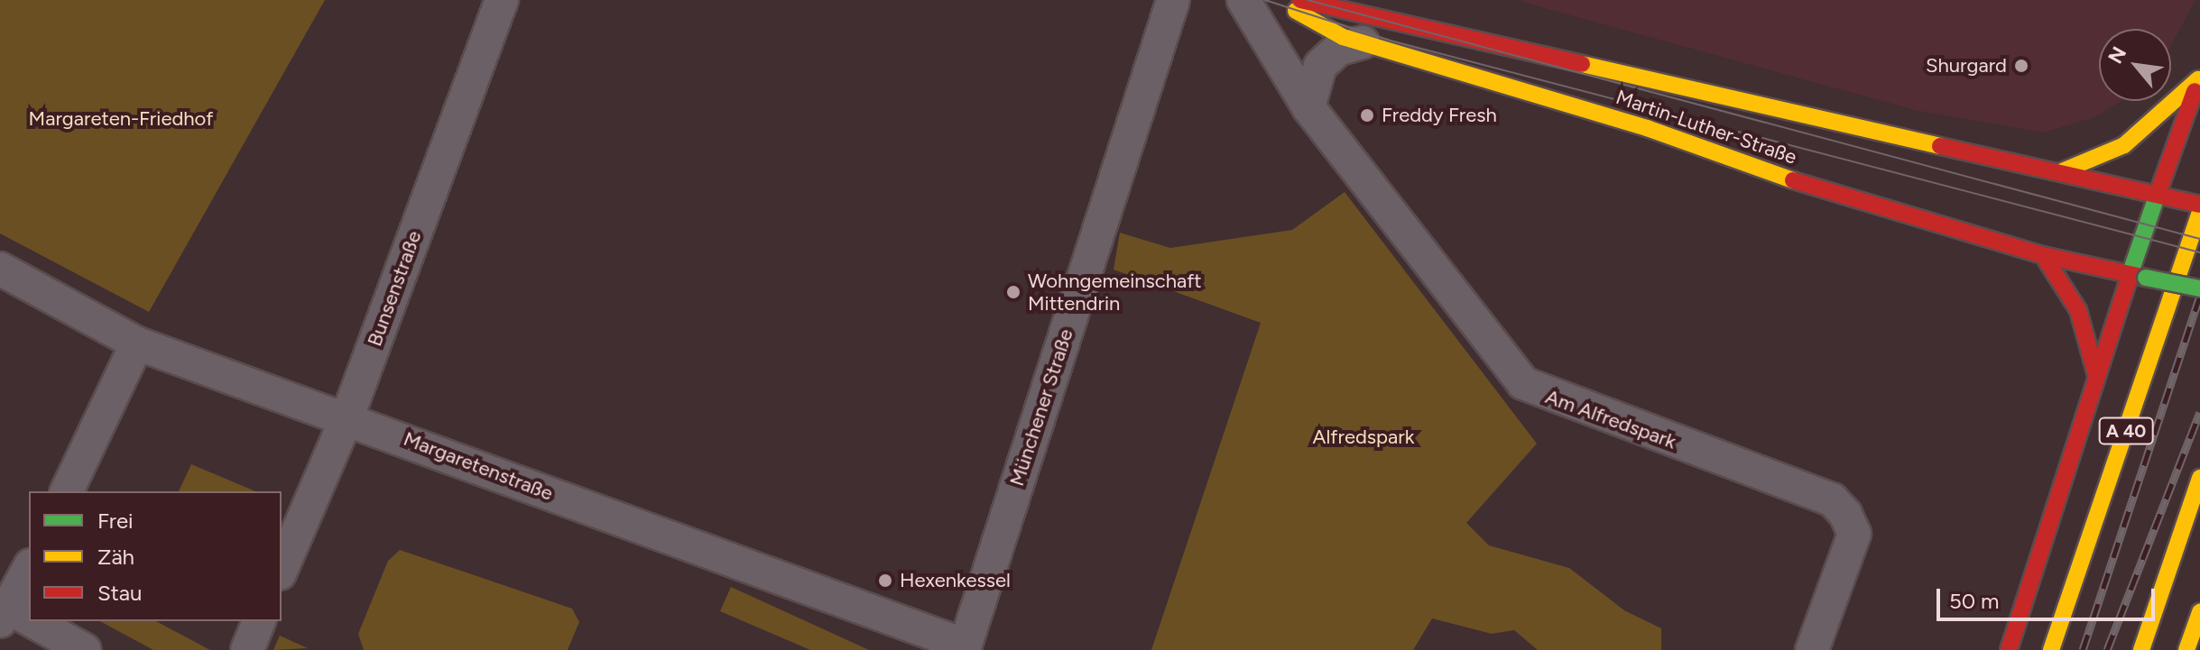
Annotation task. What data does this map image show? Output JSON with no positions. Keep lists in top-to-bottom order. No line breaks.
{"streets":{"main road":["Martin-Luther-Straße","A 40"],"street":["Bunsenstraße","Münchener Straße","Am Alfredspark","Margaretenstraße"]},"crossings":[["Bunsenstraße","Margaretenstraße"],["Münchener Straße","Margaretenstraße"]],"parks":["Margareten-Friedhof","Alfredspark"],"places":["Shurgard","Freddy Fresh","Wohngemeinschaft Mittendrin","Hexenkessel"],"legend":["Frei","Zäh","Stau"],"scale_bar":"50 m","north":"top left"}
